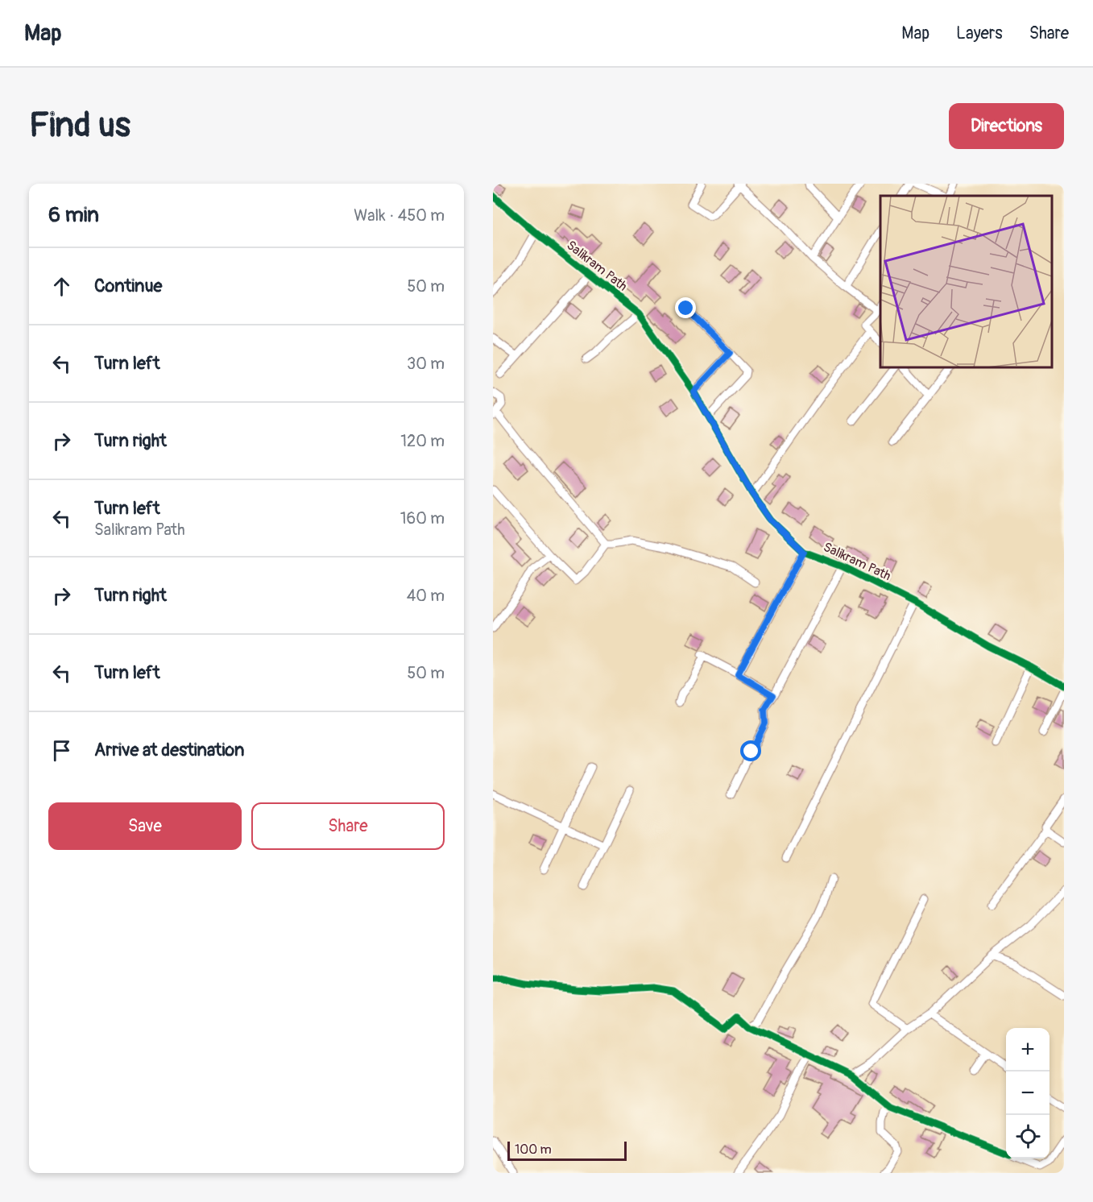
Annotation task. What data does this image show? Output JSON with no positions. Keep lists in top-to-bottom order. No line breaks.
{"streets":{"street":["Salikram Path"]},"scale_bar":"100 m","page":{"header":"Map","nav":["Map","Layers","Share"],"buttons":["Directions",["Save","Share"]],"title":"Find us","heading":["6 min","Walk · 450 m"],"list":[["Continue","50 m"],["Turn left","30 m"],["Turn right","120 m"],["Turn left","Salikram Path","160 m"],["Turn right","40 m"],["Turn left","50 m"],"Arrive at destination"],"map_buttons":["+","−"],"scale":"100 m"}}
